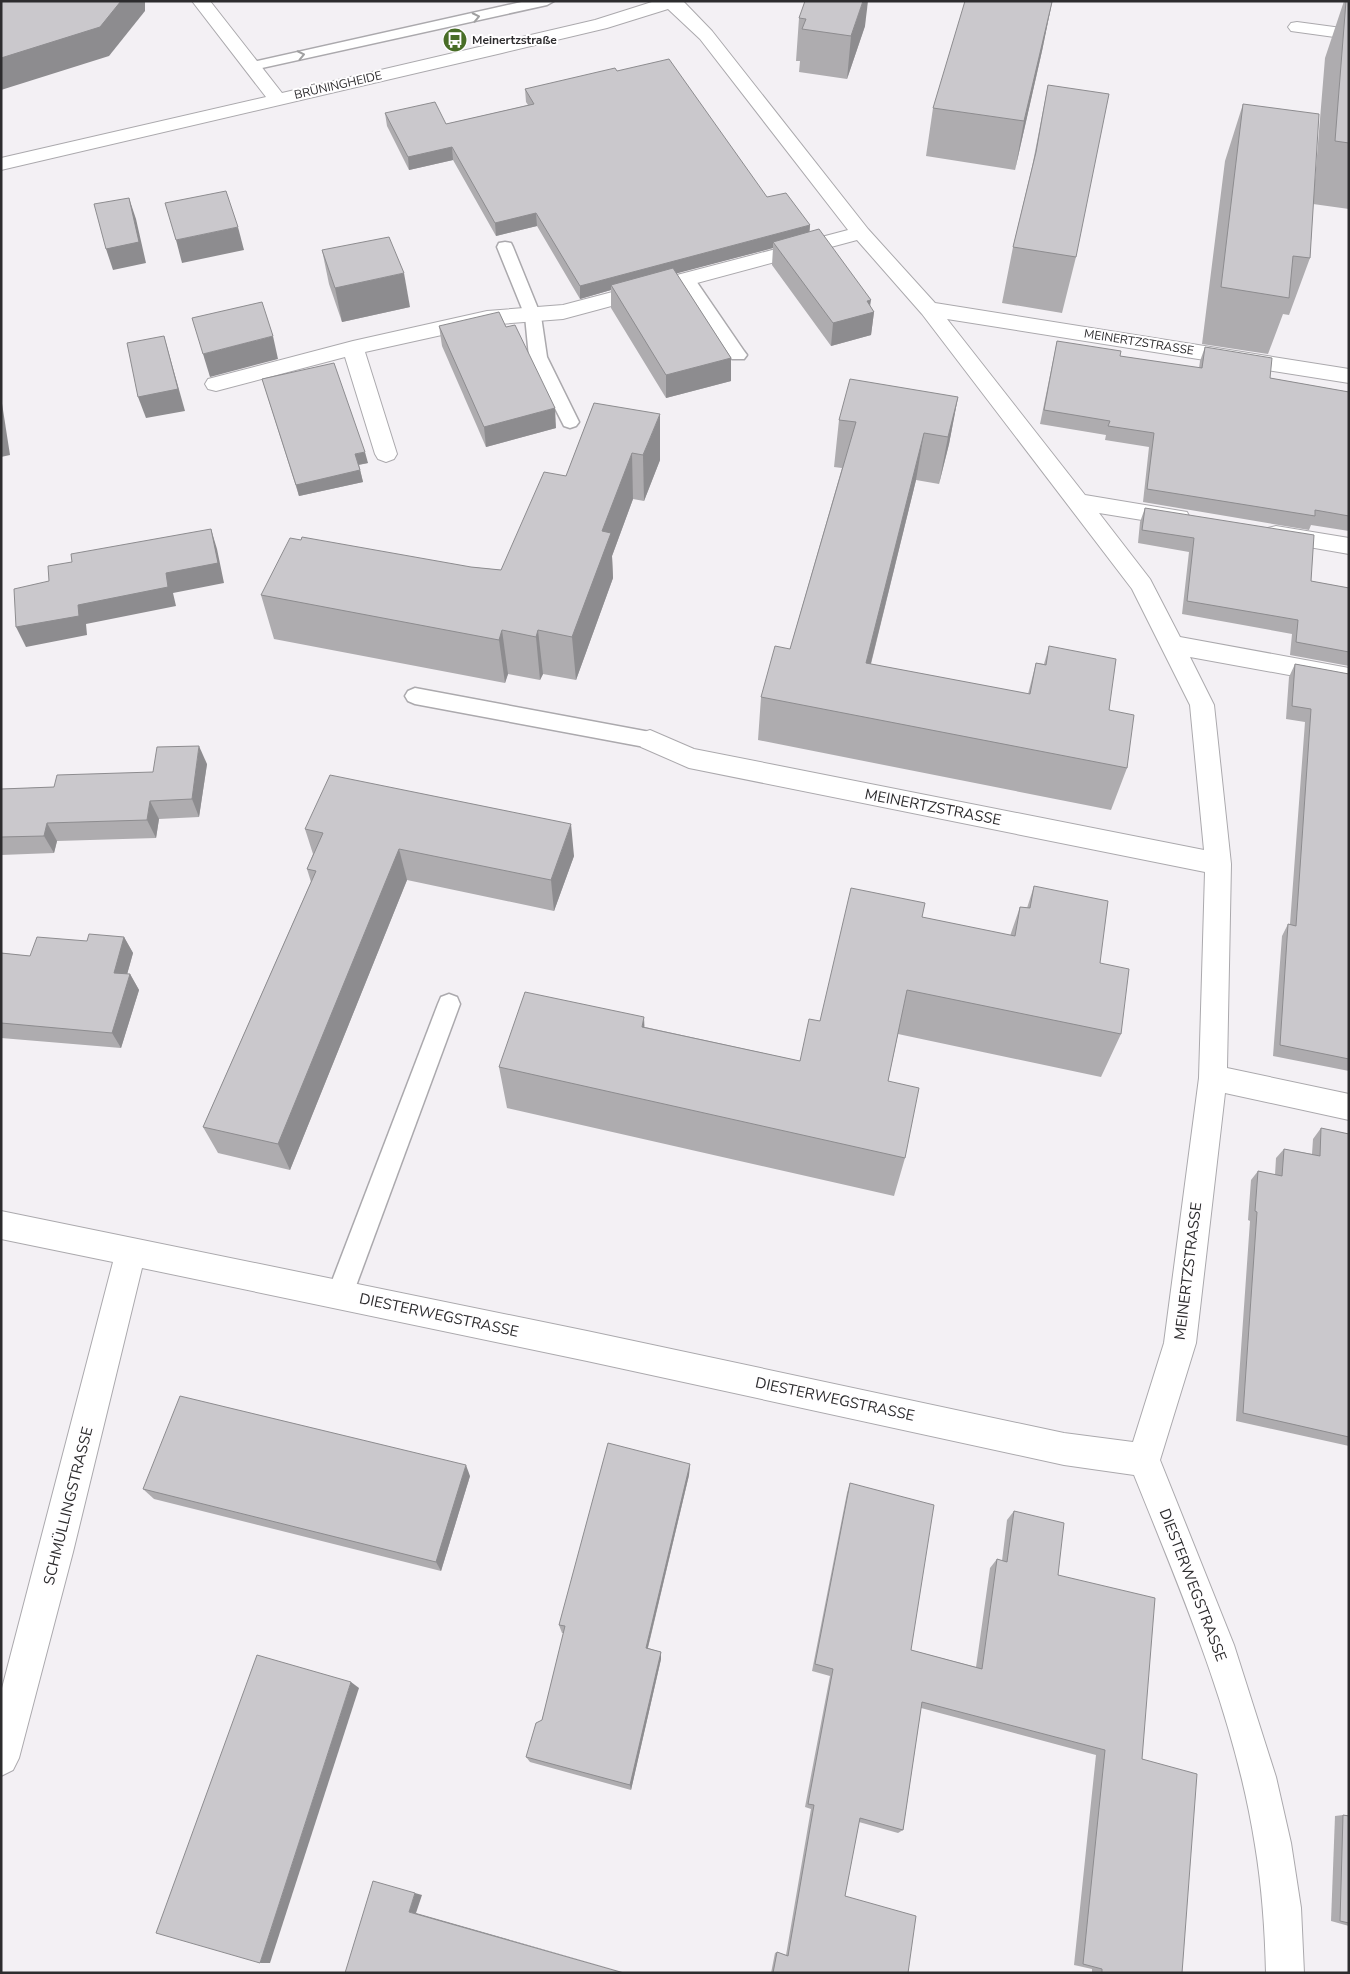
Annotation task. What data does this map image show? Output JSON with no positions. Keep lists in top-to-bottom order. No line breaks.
{"streets":{"street":["BRÜNINGHEIDE","MEINERTZSTRASSE","DIESTERWEGSTRASSE","SCHMÜLLINGSTRASSE"]},"crossings":[["BRÜNINGHEIDE","MEINERTZSTRASSE"],["MEINERTZSTRASSE","DIESTERWEGSTRASSE"],["DIESTERWEGSTRASSE","SCHMÜLLINGSTRASSE"]],"places":{"bus stop":["Meinertzstraße"]}}
